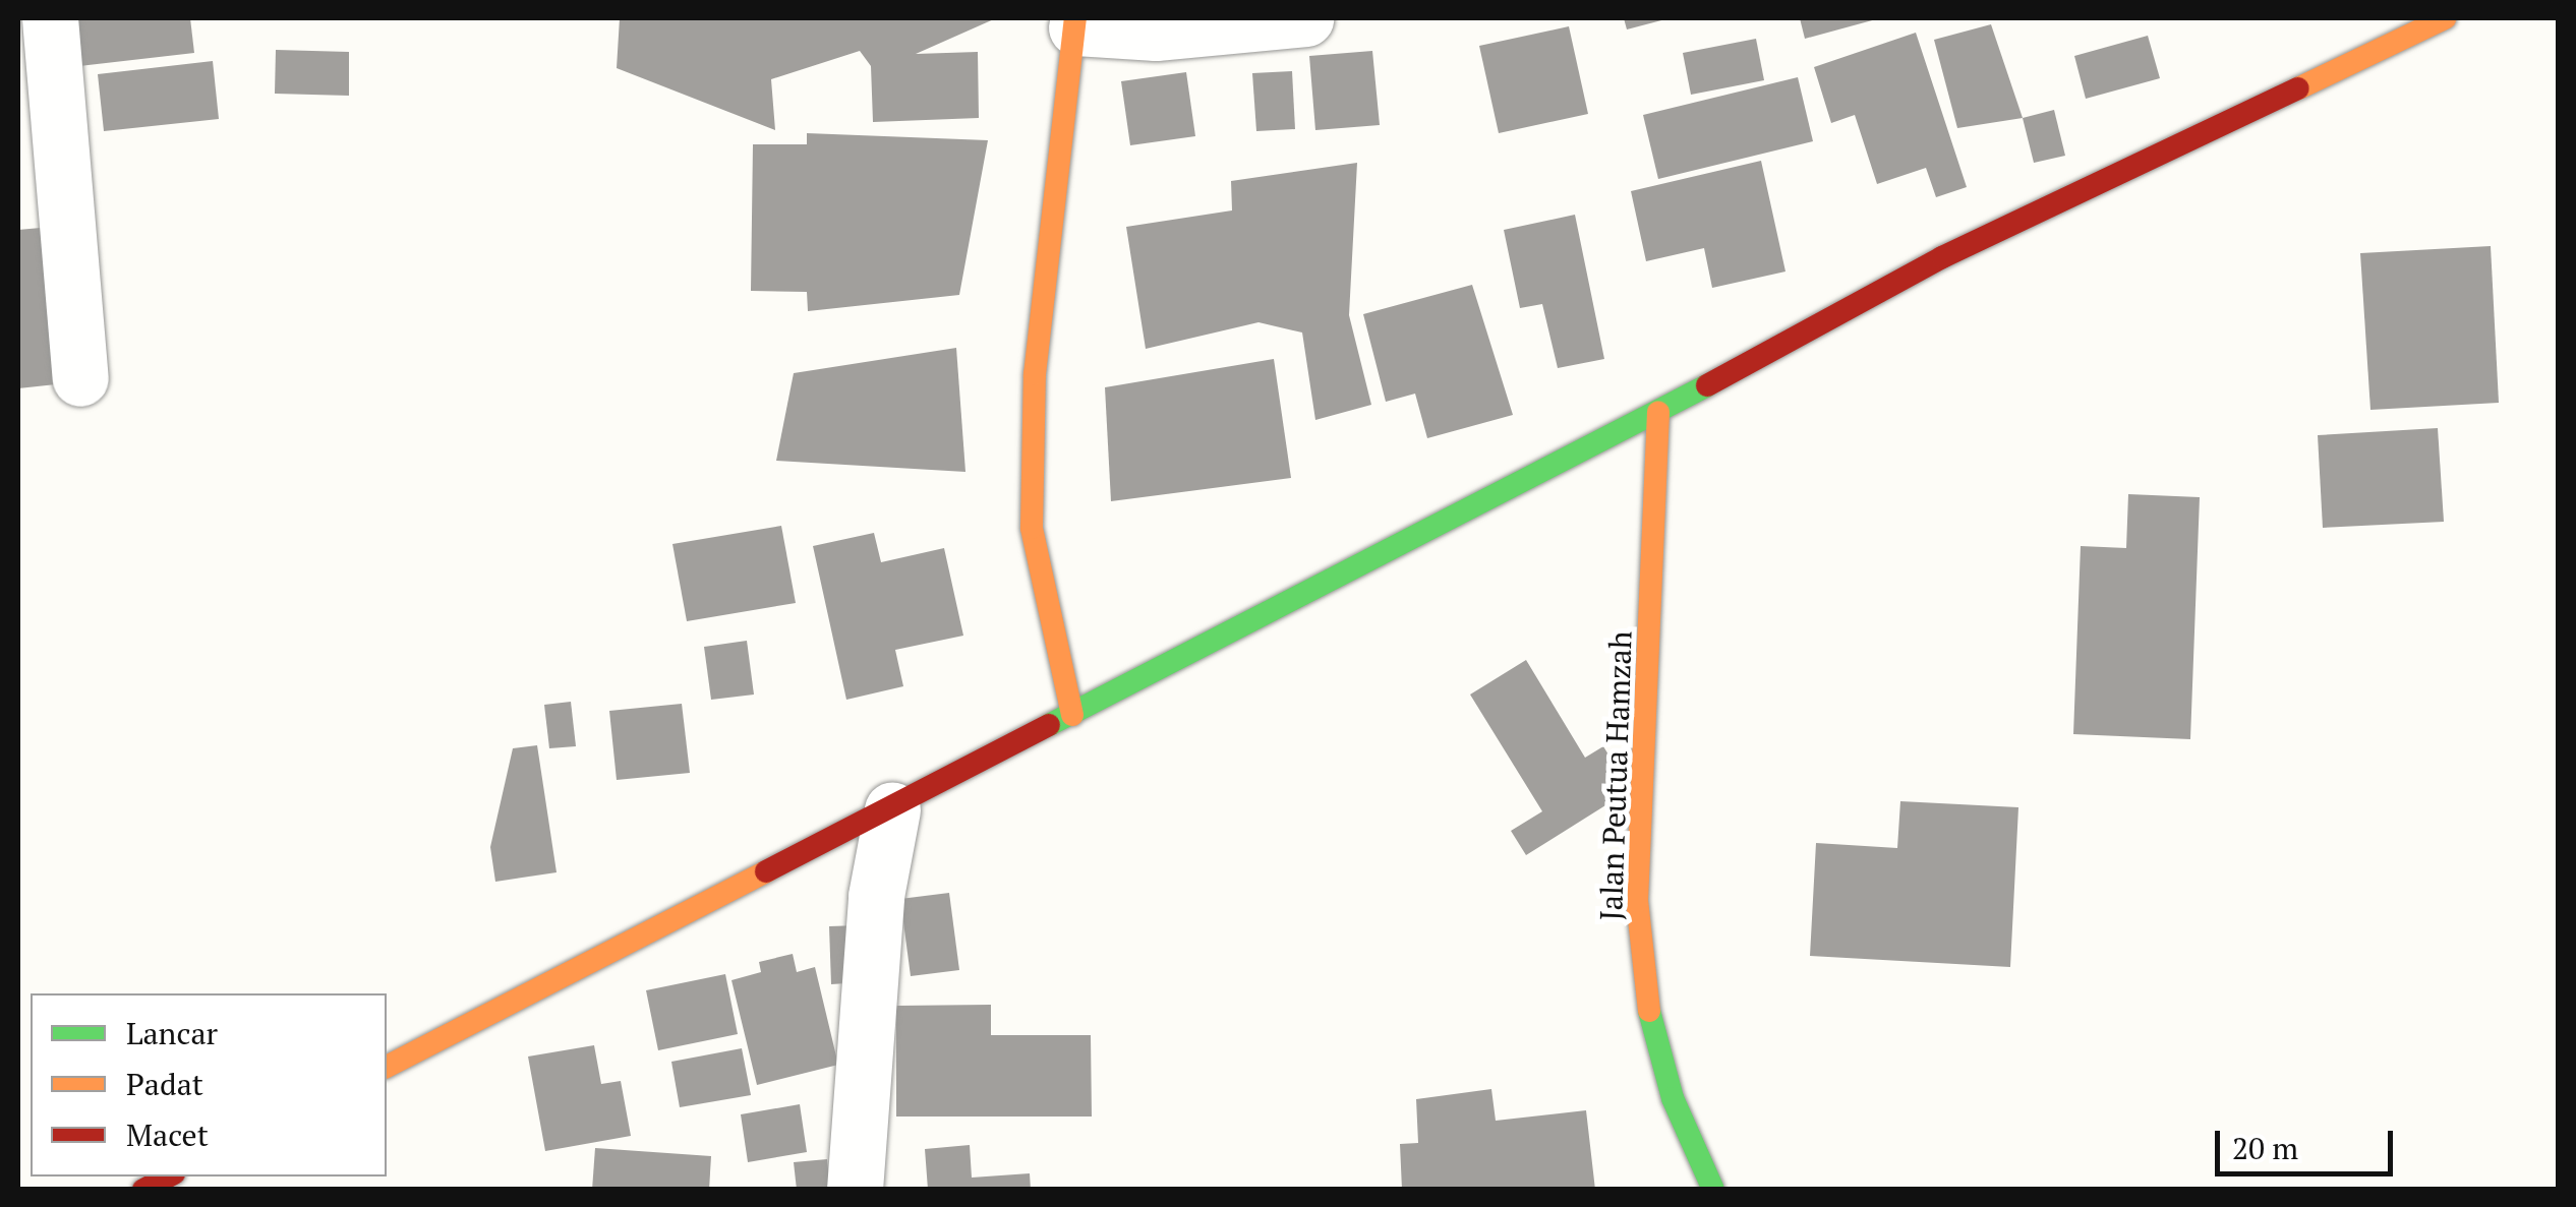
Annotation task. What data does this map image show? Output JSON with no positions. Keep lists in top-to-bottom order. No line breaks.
{"streets":{"main road":["Jalan Peutua Hamzah"]},"legend":["Lancar","Padat","Macet"],"scale_bar":"20 m"}
